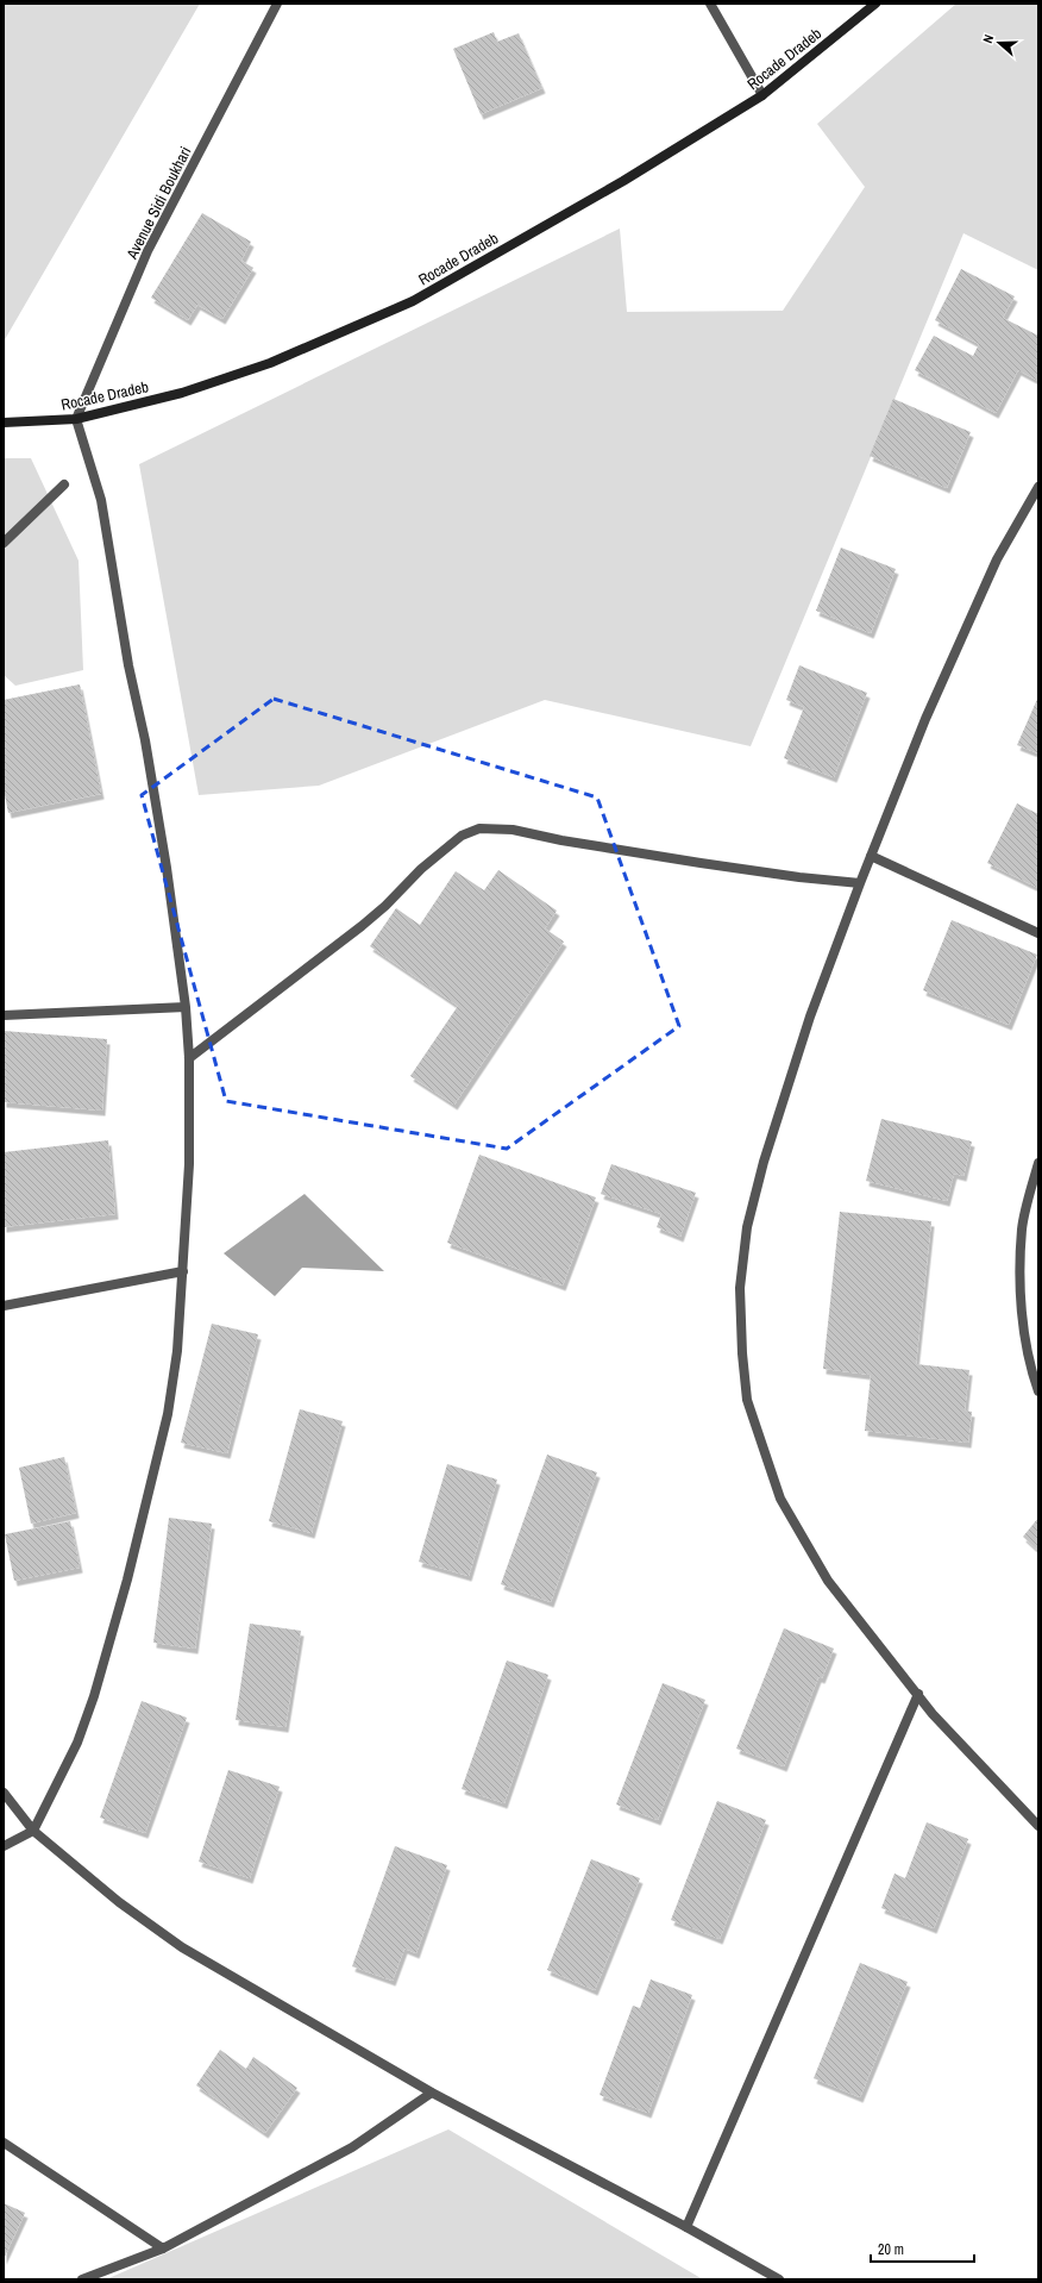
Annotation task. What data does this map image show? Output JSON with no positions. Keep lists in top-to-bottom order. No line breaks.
{"streets":{"street":["Rocade Dradeb","Avenue Sidi Boukhari"]},"crossings":[["Rocade Dradeb","Avenue Sidi Boukhari"]],"scale_bar":"20 m","north":"left"}
